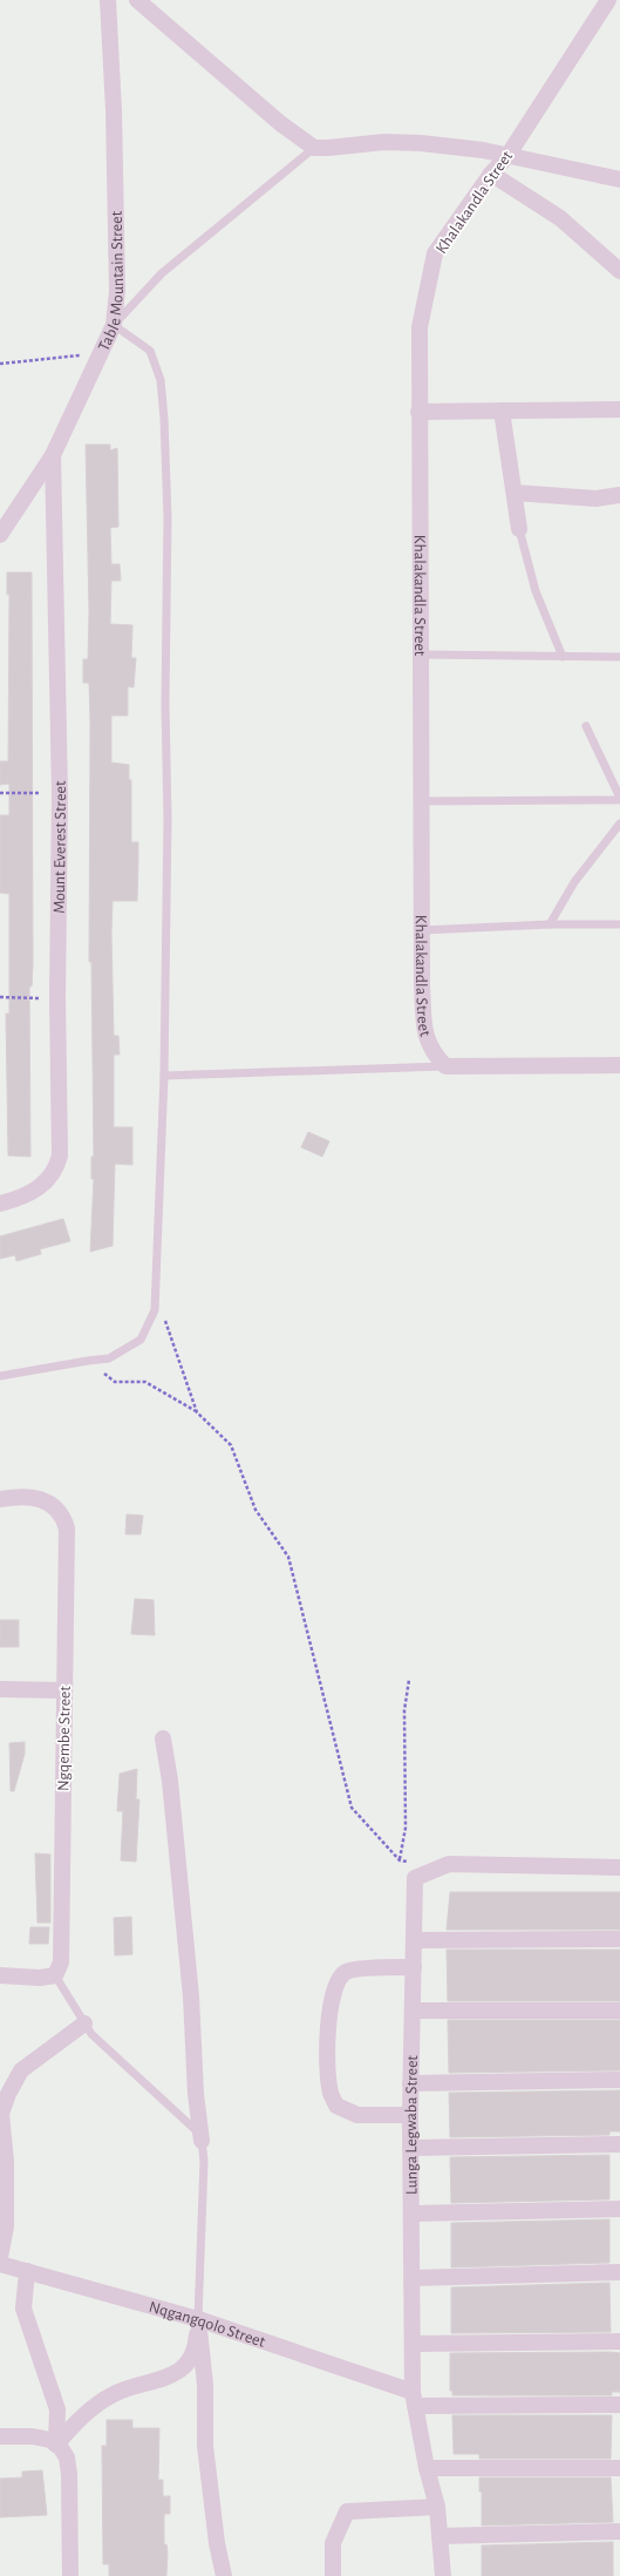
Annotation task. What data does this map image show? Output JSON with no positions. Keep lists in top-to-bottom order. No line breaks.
{"streets":{"street":["Khalakandla Street","Table Mountain Street","Mount Everest Street","Ngqembe Street","Lunga Legwaba Street","Nqgangqolo Street"]},"crossings":[["Table Mountain Street","Mount Everest Street"],["Lunga Legwaba Street","Nqgangqolo Street"]]}
